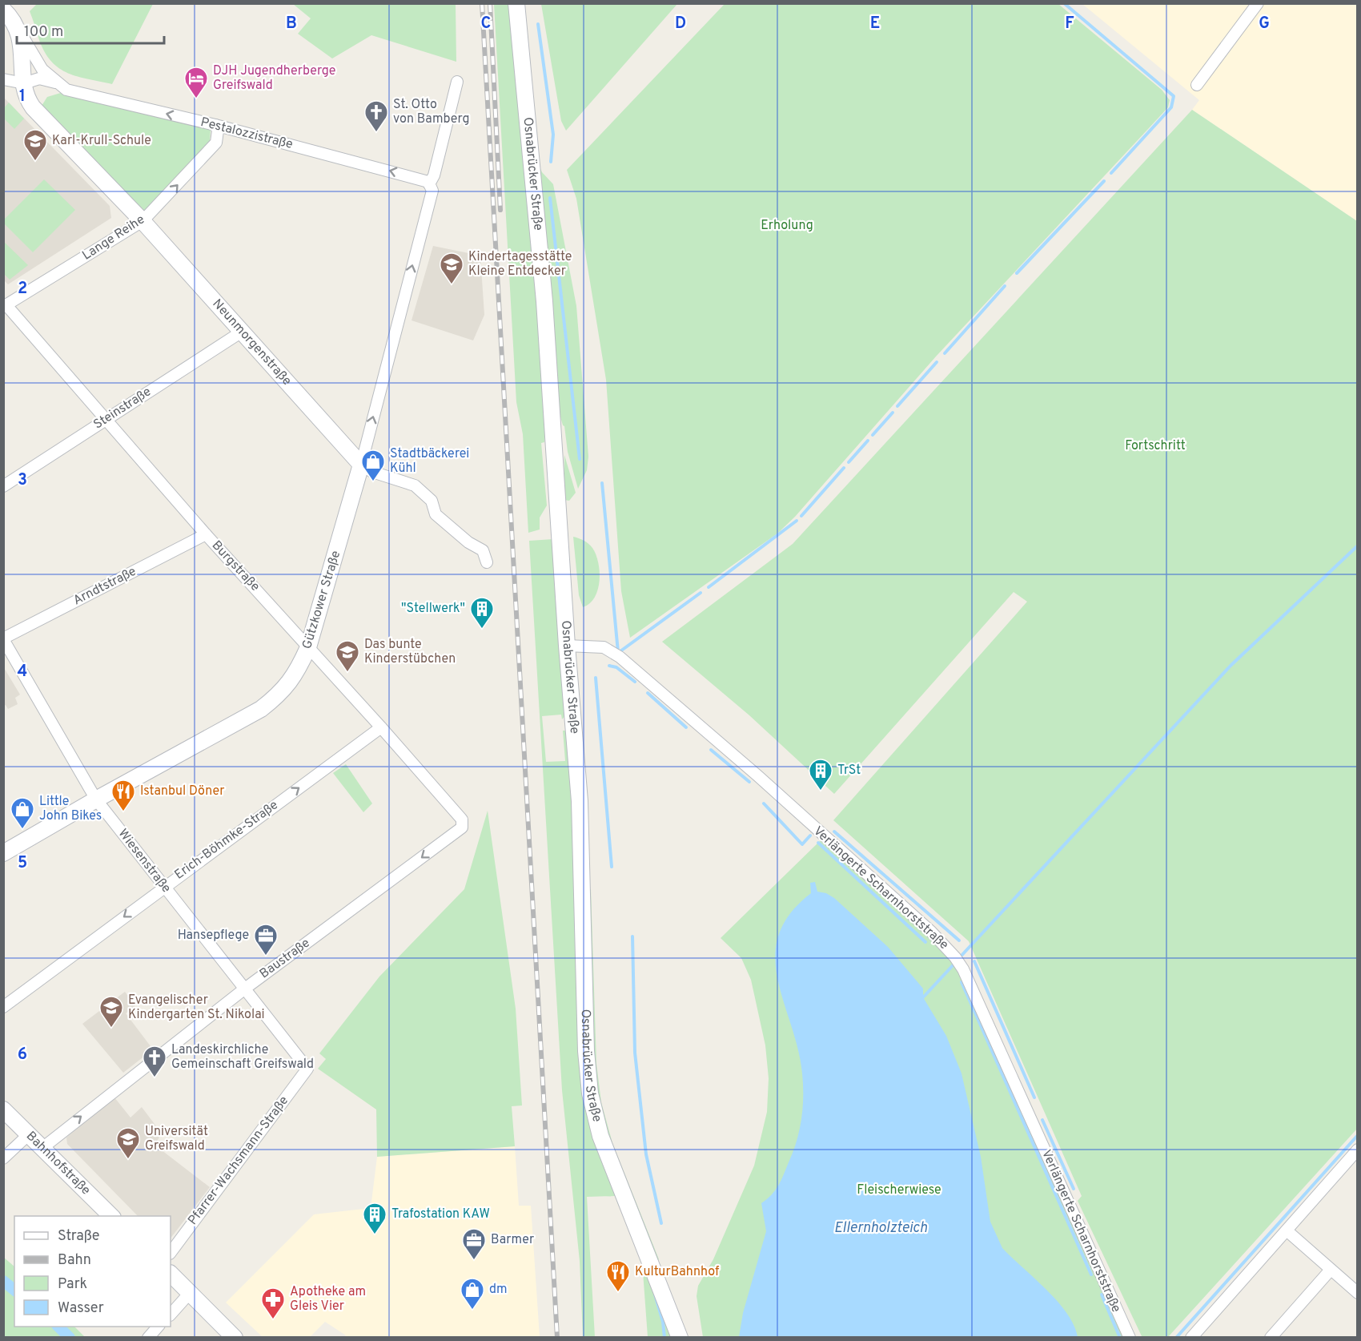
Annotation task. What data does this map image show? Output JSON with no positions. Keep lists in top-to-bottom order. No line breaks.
{"streets":{"main road":["Osnabrücker Straße","Neunmorgenstraße","Gützkower Straße","Bahnhofstraße"],"street":["Pestalozzistraße","Lange Reihe","Steinstraße","Burgstraße","Arndtstraße","Erich-Böhmke-Straße","Wiesenstraße","Verlängerte Scharnhorststraße","Baustraße","Pfarrer-Wachsmann-Straße"]},"crossings":[["Pestalozzistraße","Lange Reihe"],["Pestalozzistraße","Neunmorgenstraße"],["Pestalozzistraße","Gützkower Straße"],["Osnabrücker Straße","Verlängerte Scharnhorststraße"],["Lange Reihe","Neunmorgenstraße"],["Lange Reihe","Burgstraße"],["Neunmorgenstraße","Steinstraße"],["Neunmorgenstraße","Gützkower Straße"],["Steinstraße","Burgstraße"],["Burgstraße","Arndtstraße"],["Burgstraße","Gützkower Straße"],["Burgstraße","Erich-Böhmke-Straße"],["Burgstraße","Baustraße"],["Arndtstraße","Wiesenstraße"],["Gützkower Straße","Wiesenstraße"],["Erich-Böhmke-Straße","Wiesenstraße"],["Wiesenstraße","Baustraße"],["Wiesenstraße","Pfarrer-Wachsmann-Straße"],["Baustraße","Bahnhofstraße"]],"one_way":["Pestalozzistraße","Lange Reihe"],"water":["Ellernholzteich"],"parks":["Erholung","Fortschritt","Fleischerwiese"],"places":{"hotel":["DJH Jugendherberge Greifswald"],"church":["St. Otto von Bamberg","Landeskirchliche Gemeinschaft Greifswald"],"school or university":["Karl-Krull-Schule","Kindertagesstätte Kleine Entdecker","Das bunte Kinderstübchen","Evangelischer Kindergarten St. Nikolai","Universität Greifswald"],"shop":["Stadtbäckerei Kühl","Little John Bikes","dm"],"building":["\"Stellwerk\"","TrSt","Trafostation KAW"],"restaurant":["Istanbul Döner","KulturBahnhof"],"office":["Hansepflege","Barmer"],"pharmacy":["Apotheke am Gleis Vier"]},"legend":["Straße","Bahn","Park","Wasser"],"scale_bar":"100 m","grid":{"columns":["B","C","D","E","F","G"],"rows":["1","2","3","4","5","6"]}}
